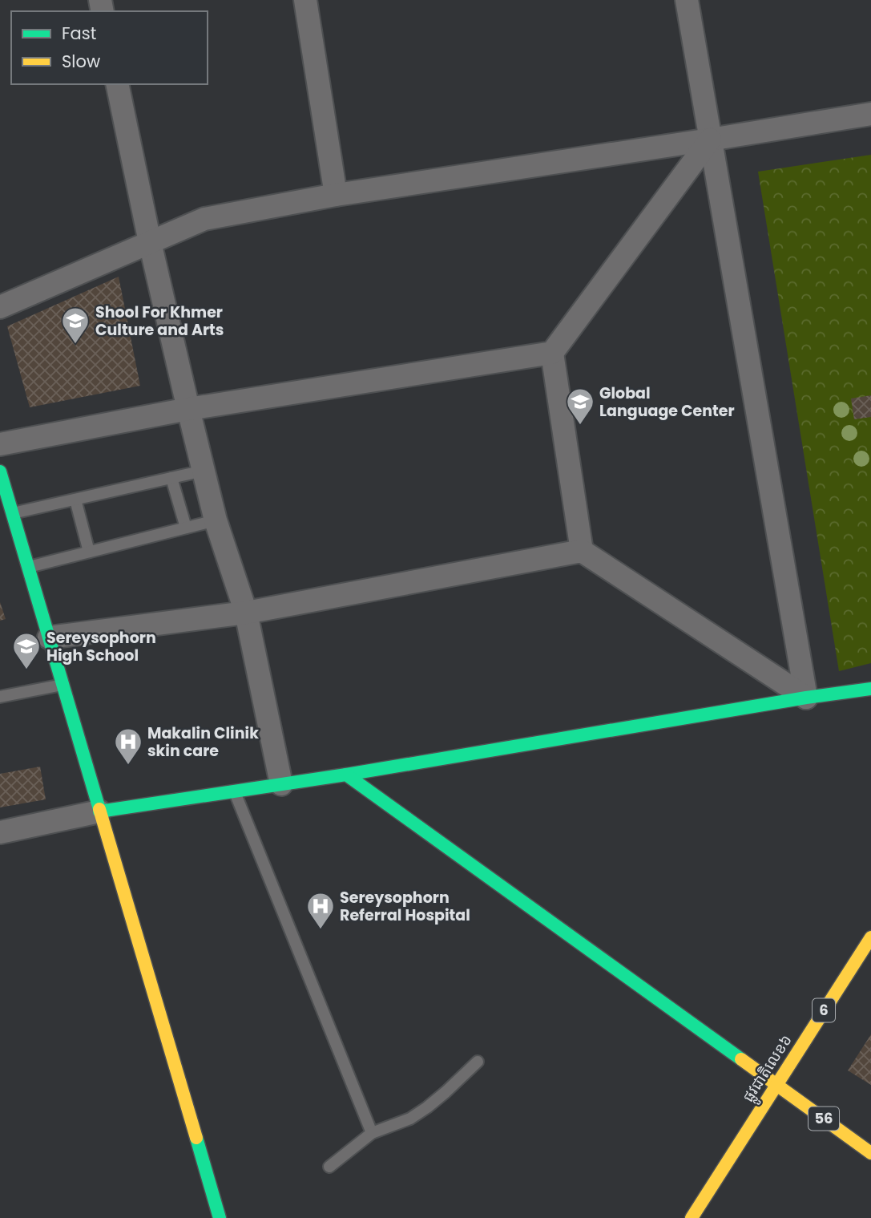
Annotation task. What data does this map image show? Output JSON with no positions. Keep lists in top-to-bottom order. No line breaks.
{"streets":{"main road":["6","ផ្លូវជាតិលេខ៦","56"]},"crossings":[["ផ្លូវជាតិលេខ៦","56"]],"places":{"school or university":["Shool For Khmer Culture and Arts","Global Language Center","Sereysophorn High School"],"hospital":["Makalin Clinik skin care","Sereysophorn Referral Hospital"]},"legend":["Fast","Slow"]}
